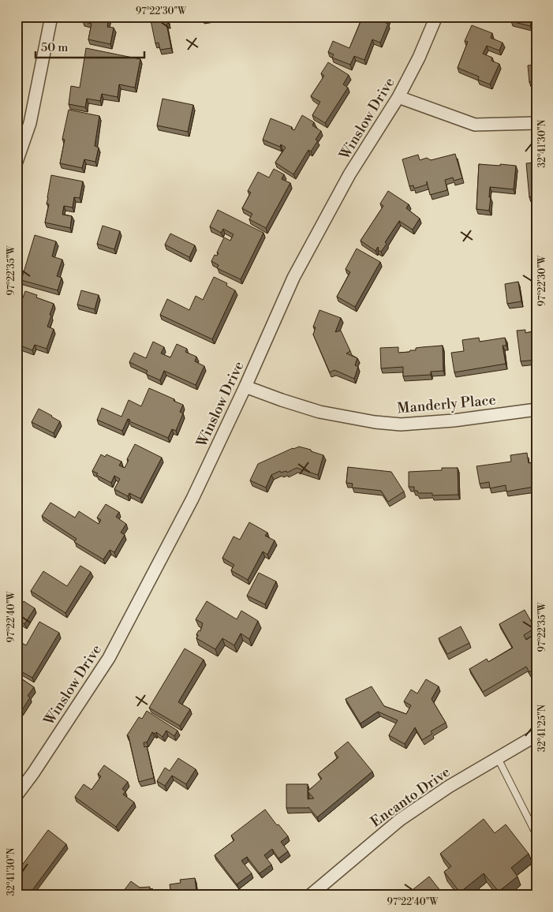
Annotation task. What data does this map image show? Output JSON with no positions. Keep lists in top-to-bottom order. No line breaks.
{"streets":{"street":["Winslow Drive","Manderly Place","Encanto Drive"]},"crossings":[["Winslow Drive","Manderly Place"]],"scale_bar":"50 m","coordinates":["97°22'30\"W","32°41'30\"N","97°22'35\"W","97°22'40\"W","32°41'25\"N"]}
